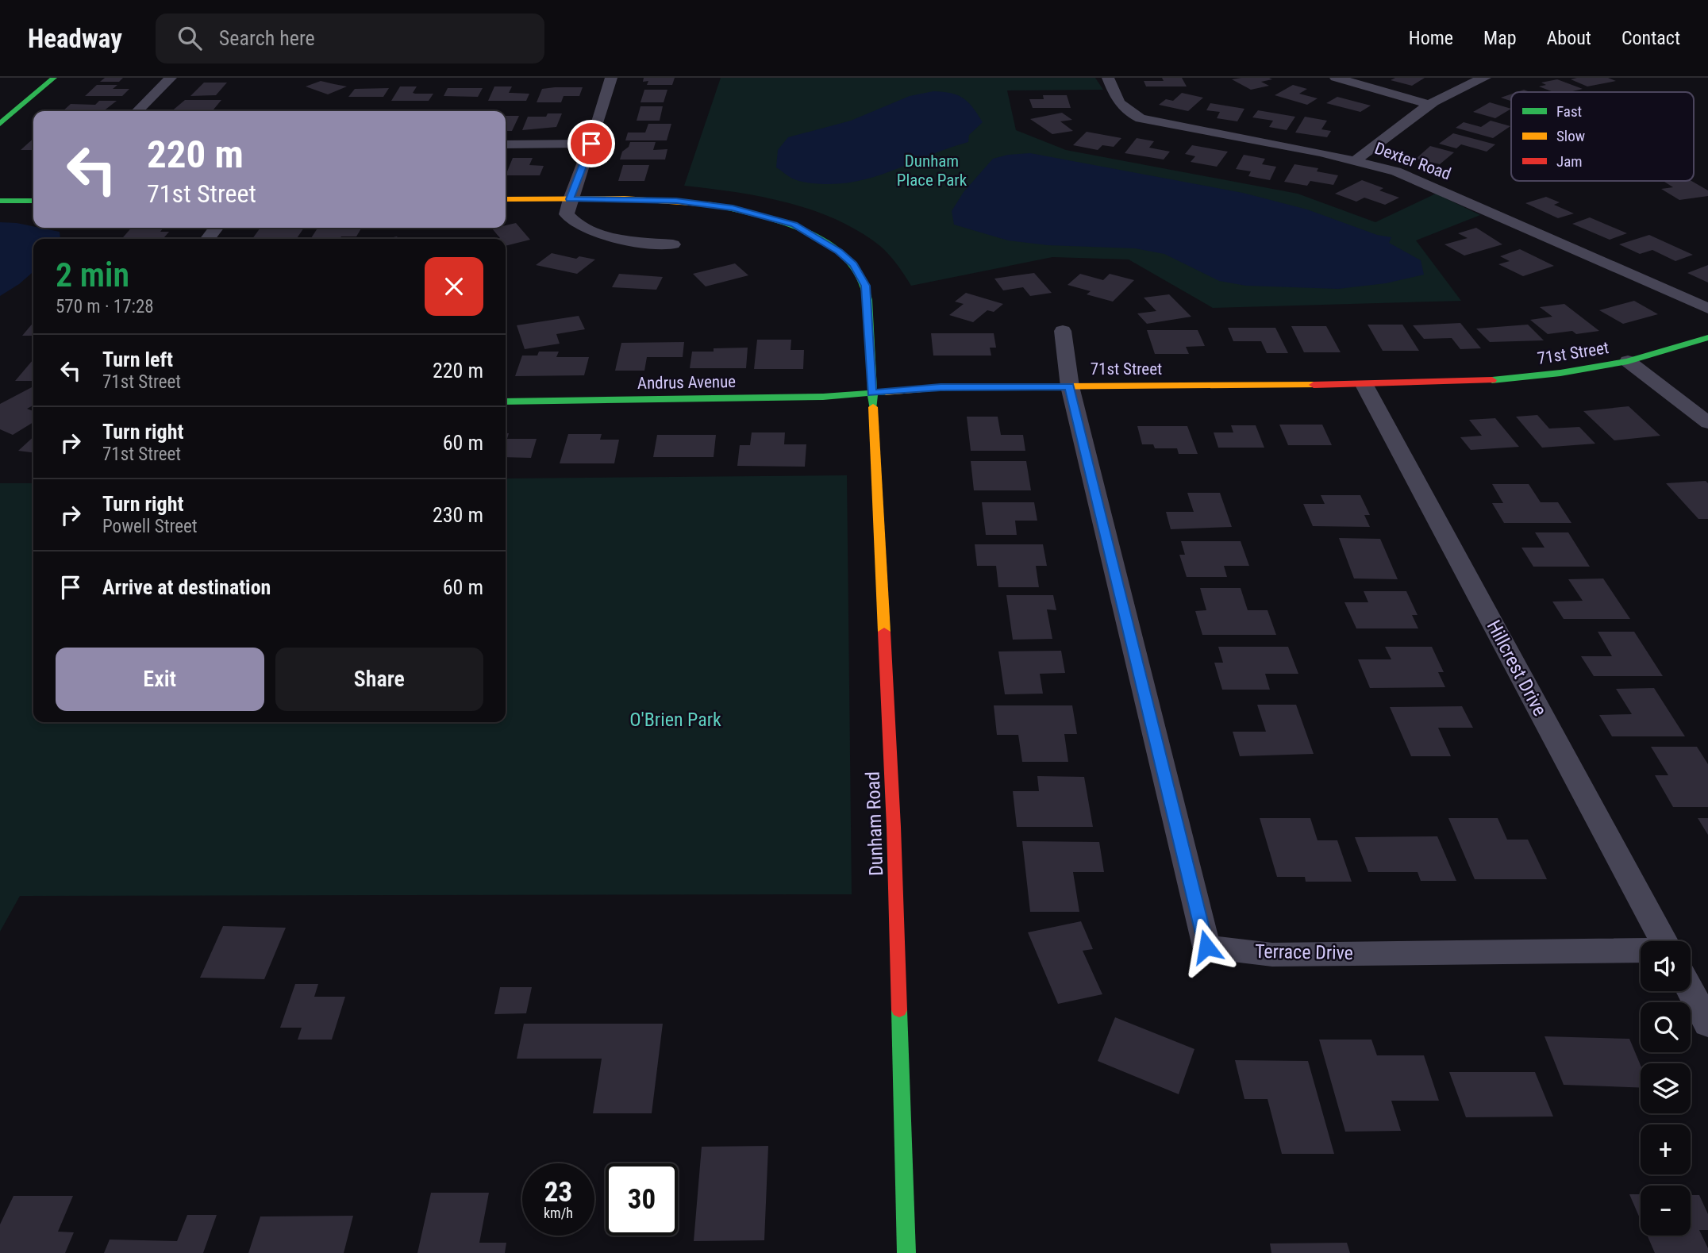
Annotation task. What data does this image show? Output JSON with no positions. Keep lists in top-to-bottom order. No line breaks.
{"streets":{"street":["Dexter Road","71st Street","Andrus Avenue","Hillcrest Drive","Dunham Road","Terrace Drive"]},"crossings":[["71st Street","Andrus Avenue"],["71st Street","Hillcrest Drive"],["71st Street","Dunham Road"],["71st Street","Terrace Drive"],["Andrus Avenue","Dunham Road"]],"parks":["Dunham Place Park","O'Brien Park"],"legend":["Fast","Slow","Jam"],"page":{"header":"Headway","search":"Search here","nav":["Home","Map","About","Contact"],"turn":["220 m","71st Street"],"heading":["2 min","570 m · 17:28"],"list":[{"name":"Turn left","note":"71st Street","value":"220 m"},{"name":"Turn right","note":"71st Street","value":"60 m"},{"name":"Turn right","note":"Powell Street","value":"230 m"},{"name":"Arrive at destination","value":"60 m"}],"buttons":["Exit","Share"],"map_buttons":["+","−"],"speed":"23 km/h","limit":"30"}}
